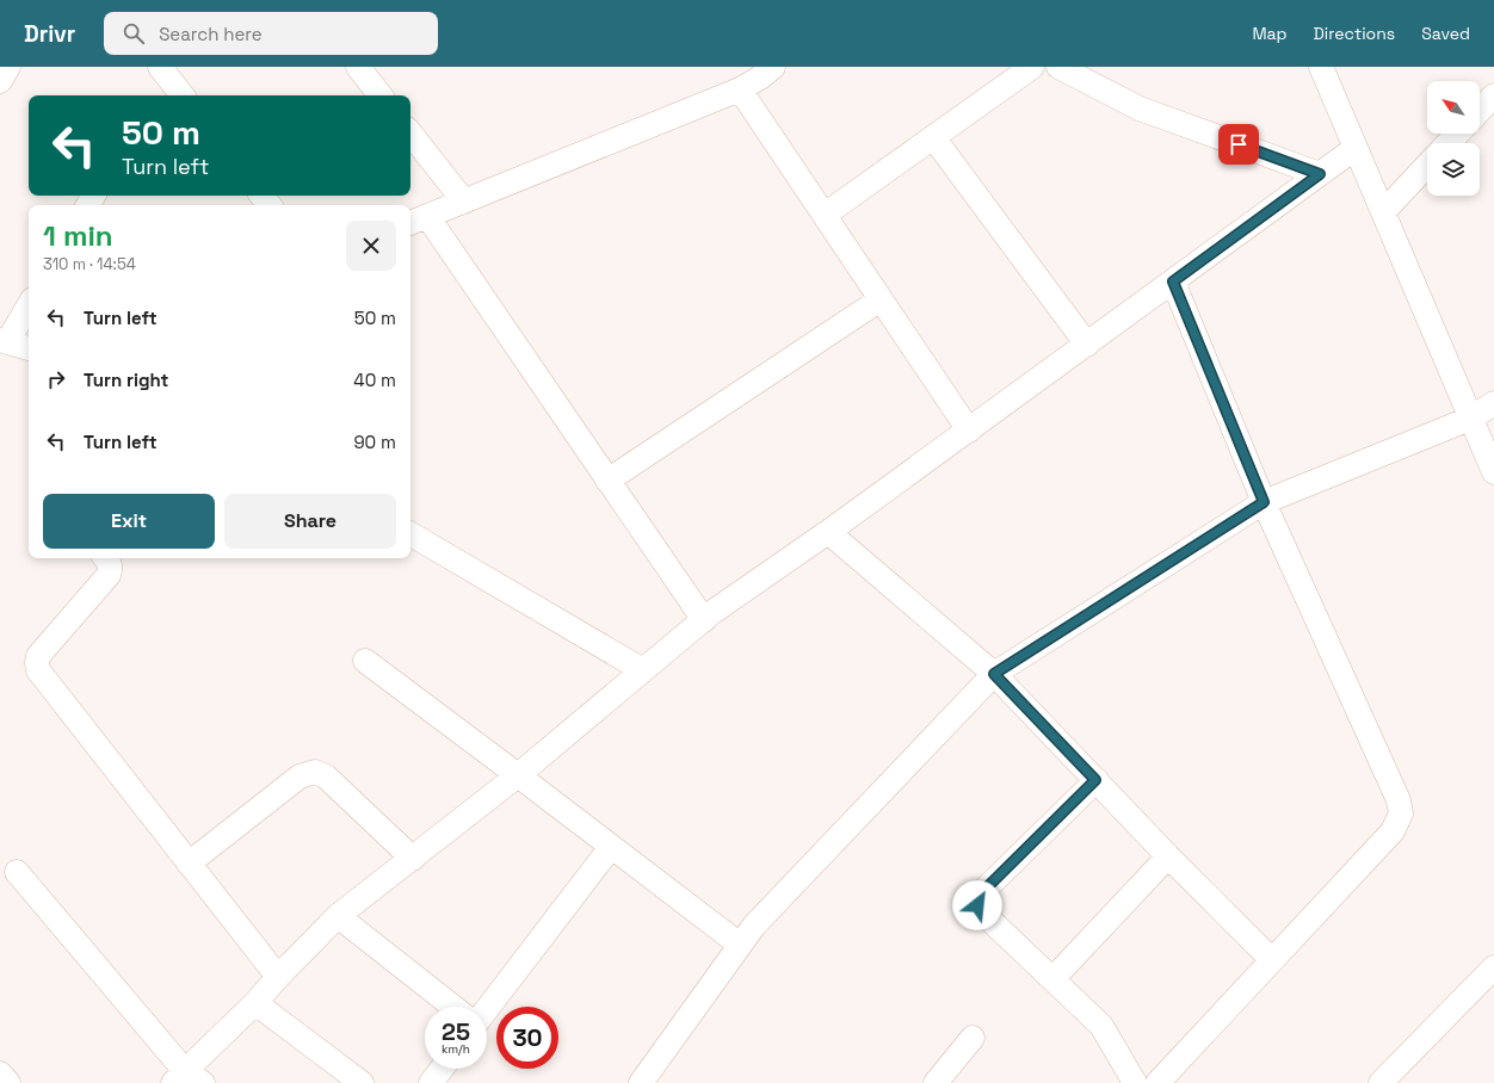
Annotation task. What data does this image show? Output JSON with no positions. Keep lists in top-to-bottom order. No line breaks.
{"north":"top left","page":{"header":"Drivr","search":"Search here","nav":["Map","Directions","Saved"],"turn":["50 m","Turn left"],"heading":["1 min","310 m · 14:54"],"list":[{"name":"Turn left","value":"50 m"},{"name":"Turn right","value":"40 m"},{"name":"Turn left","value":"90 m"}],"buttons":["Exit","Share"],"speed":"25 km/h","limit":"30"}}
